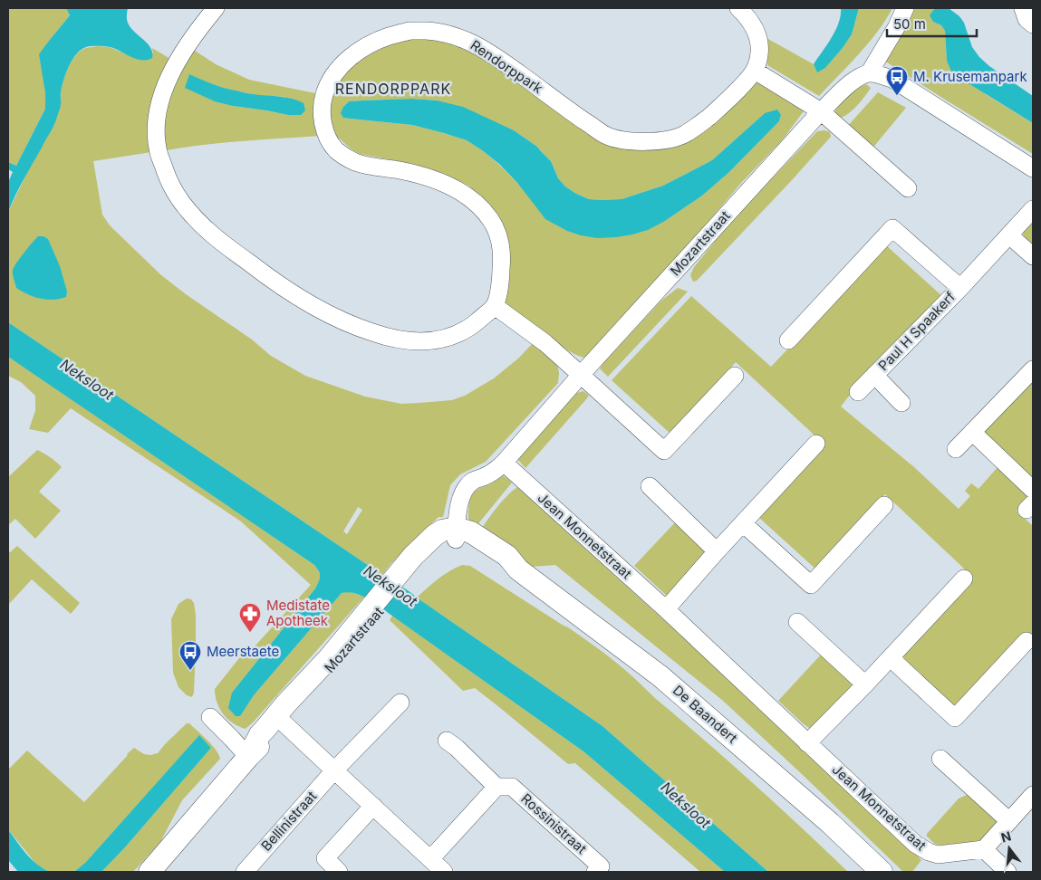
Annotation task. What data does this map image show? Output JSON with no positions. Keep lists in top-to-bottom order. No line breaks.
{"streets":{"main road":["Mozartstraat","De Baandert"],"street":["Rendorppark","Paul H Spaakerf","Jean Monnetstraat","Bellinistraat","Rossinistraat"]},"crossings":[["Mozartstraat","Jean Monnetstraat"],["Mozartstraat","De Baandert"]],"districts":["RENDORPPARK"],"water":["Neksloot"],"places":{"bus stop":["M. Krusemanpark","Meerstaete"],"pharmacy":["Medistate Apotheek"]},"scale_bar":"50 m","north":"top"}
